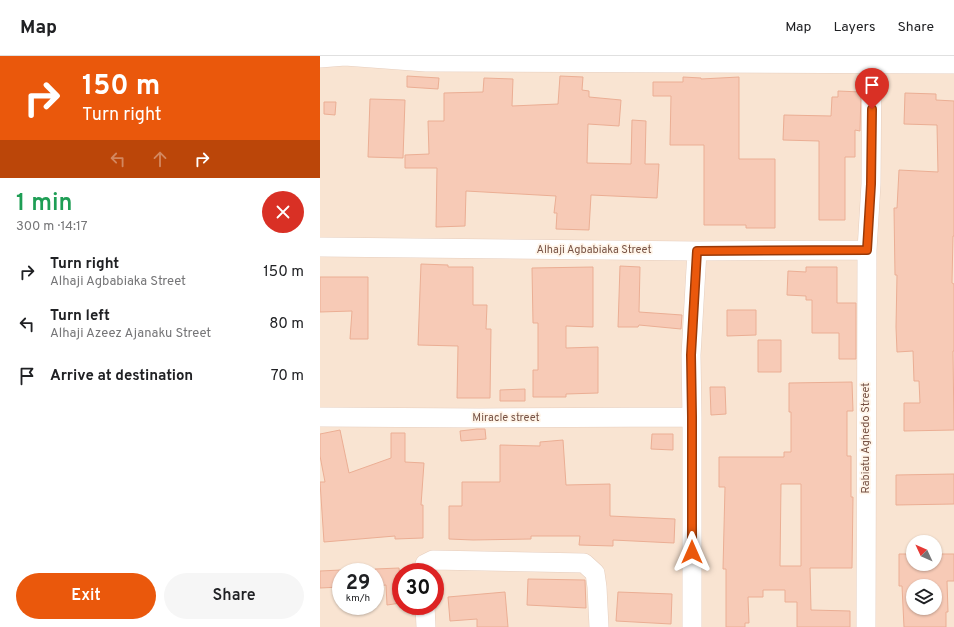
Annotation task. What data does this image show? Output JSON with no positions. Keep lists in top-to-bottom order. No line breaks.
{"streets":{"street":["Alhaji Agbabiaka Street","Miracle street","Rabiatu Aghedo Street"]},"crossings":[["Alhaji Agbabiaka Street","Rabiatu Aghedo Street"]],"north":"top left","page":{"header":"Map","nav":["Map","Layers","Share"],"turn":["150 m","Turn right"],"heading":["1 min","300 m · 14:17"],"list":[{"name":"Turn right","note":"Alhaji Agbabiaka Street","value":"150 m"},{"name":"Turn left","note":"Alhaji Azeez Ajanaku Street","value":"80 m"},{"name":"Arrive at destination","value":"70 m"}],"speed":"29 km/h","limit":"30","buttons":["Exit","Share"]}}
